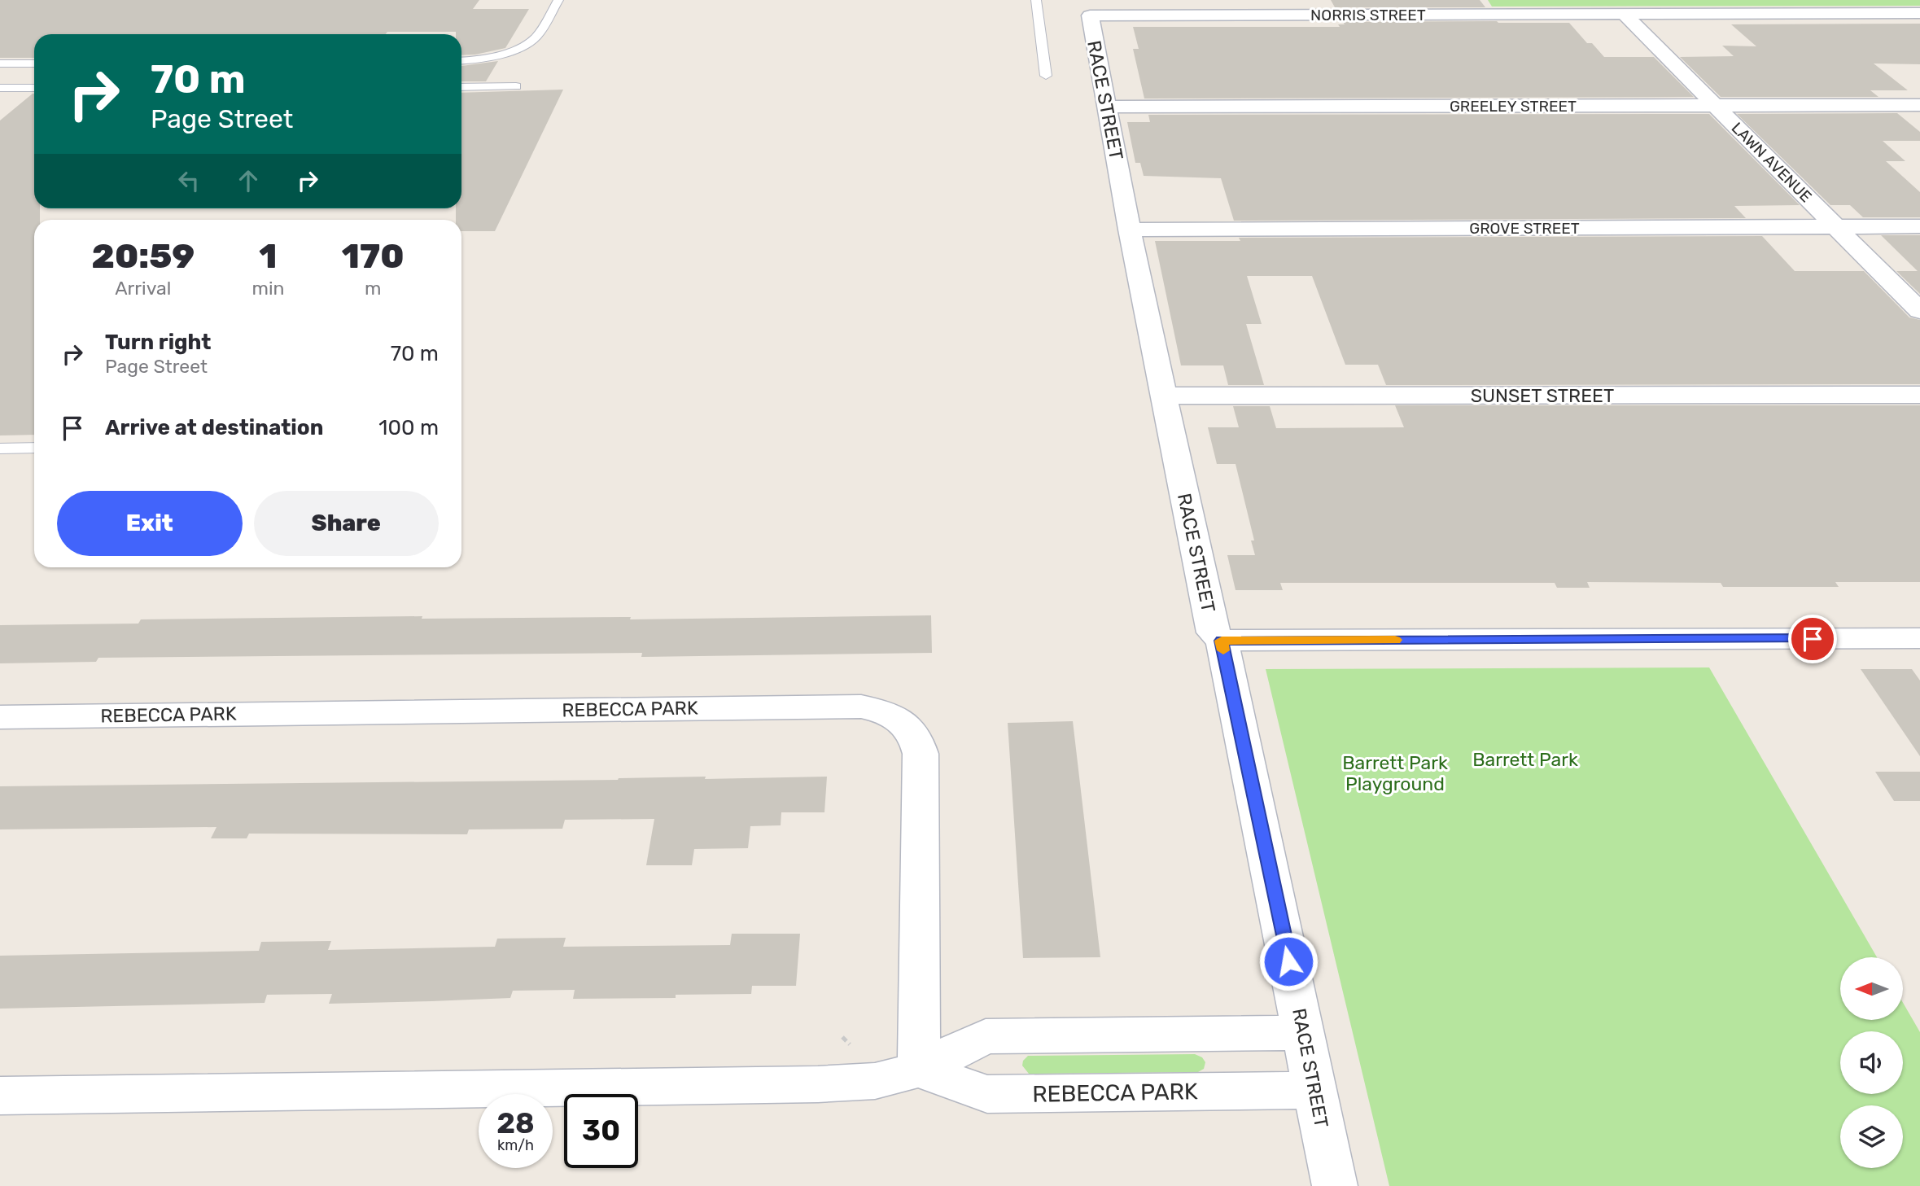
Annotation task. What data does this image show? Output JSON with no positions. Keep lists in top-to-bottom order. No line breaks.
{"streets":{"street":["NORRIS STREET","RACE STREET","GREELEY STREET","LAWN AVENUE","GROVE STREET","SUNSET STREET","REBECCA PARK"]},"crossings":[["NORRIS STREET","RACE STREET"],["NORRIS STREET","LAWN AVENUE"],["RACE STREET","GREELEY STREET"],["RACE STREET","GROVE STREET"],["RACE STREET","SUNSET STREET"],["RACE STREET","REBECCA PARK"],["GREELEY STREET","LAWN AVENUE"],["LAWN AVENUE","GROVE STREET"]],"parks":["Barrett Park","Barrett Park Playground"],"north":"left","page":{"turn":["70 m","Page Street"],"eta":["20:59","Arrival","1","min","170","m"],"list":[{"name":"Turn right","note":"Page Street","value":"70 m"},{"name":"Arrive at destination","value":"100 m"}],"buttons":["Exit","Share"],"speed":"28 km/h","limit":"30"}}
